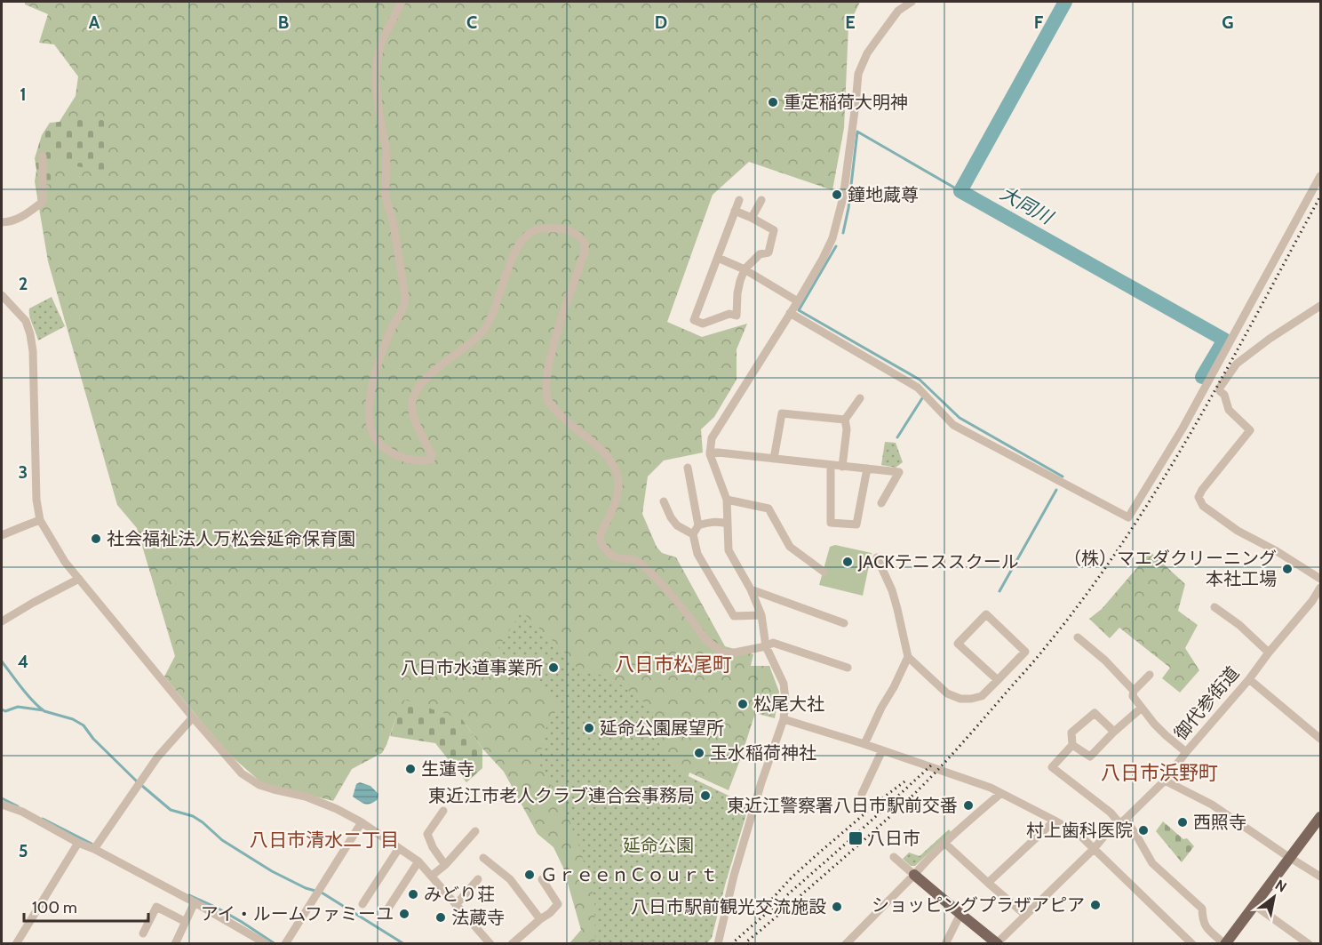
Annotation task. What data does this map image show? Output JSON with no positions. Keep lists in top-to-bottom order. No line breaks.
{"streets":{"street":["御代参街道"]},"districts":["八日市松尾町","八日市浜野町","八日市清水二丁目"],"water":["大同川"],"parks":["延命公園"],"places":{"other":["重定稲荷大明神","鐘地蔵尊","社会福祉法人万松会延命保育園","JACKテニススクール","（株）マエダクリーニング 本社工場","八日市水道事業所","松尾大社","延命公園展望所","玉水稲荷神社","生蓮寺","東近江市老人クラブ連合会事務局","東近江警察署八日市駅前交番","西照寺","村上歯科医院","ＧｒｅｅｎＣｏｕｒｔ","みどり荘","ショッピングプラザアピア","八日市駅前観光交流施設","アイ・ルームファミーユ","法蔵寺"],"transit":["八日市"]},"scale_bar":"100 m","north":"top right","grid":{"columns":["A","B","C","D","E","F","G"],"rows":["1","2","3","4","5"]}}
